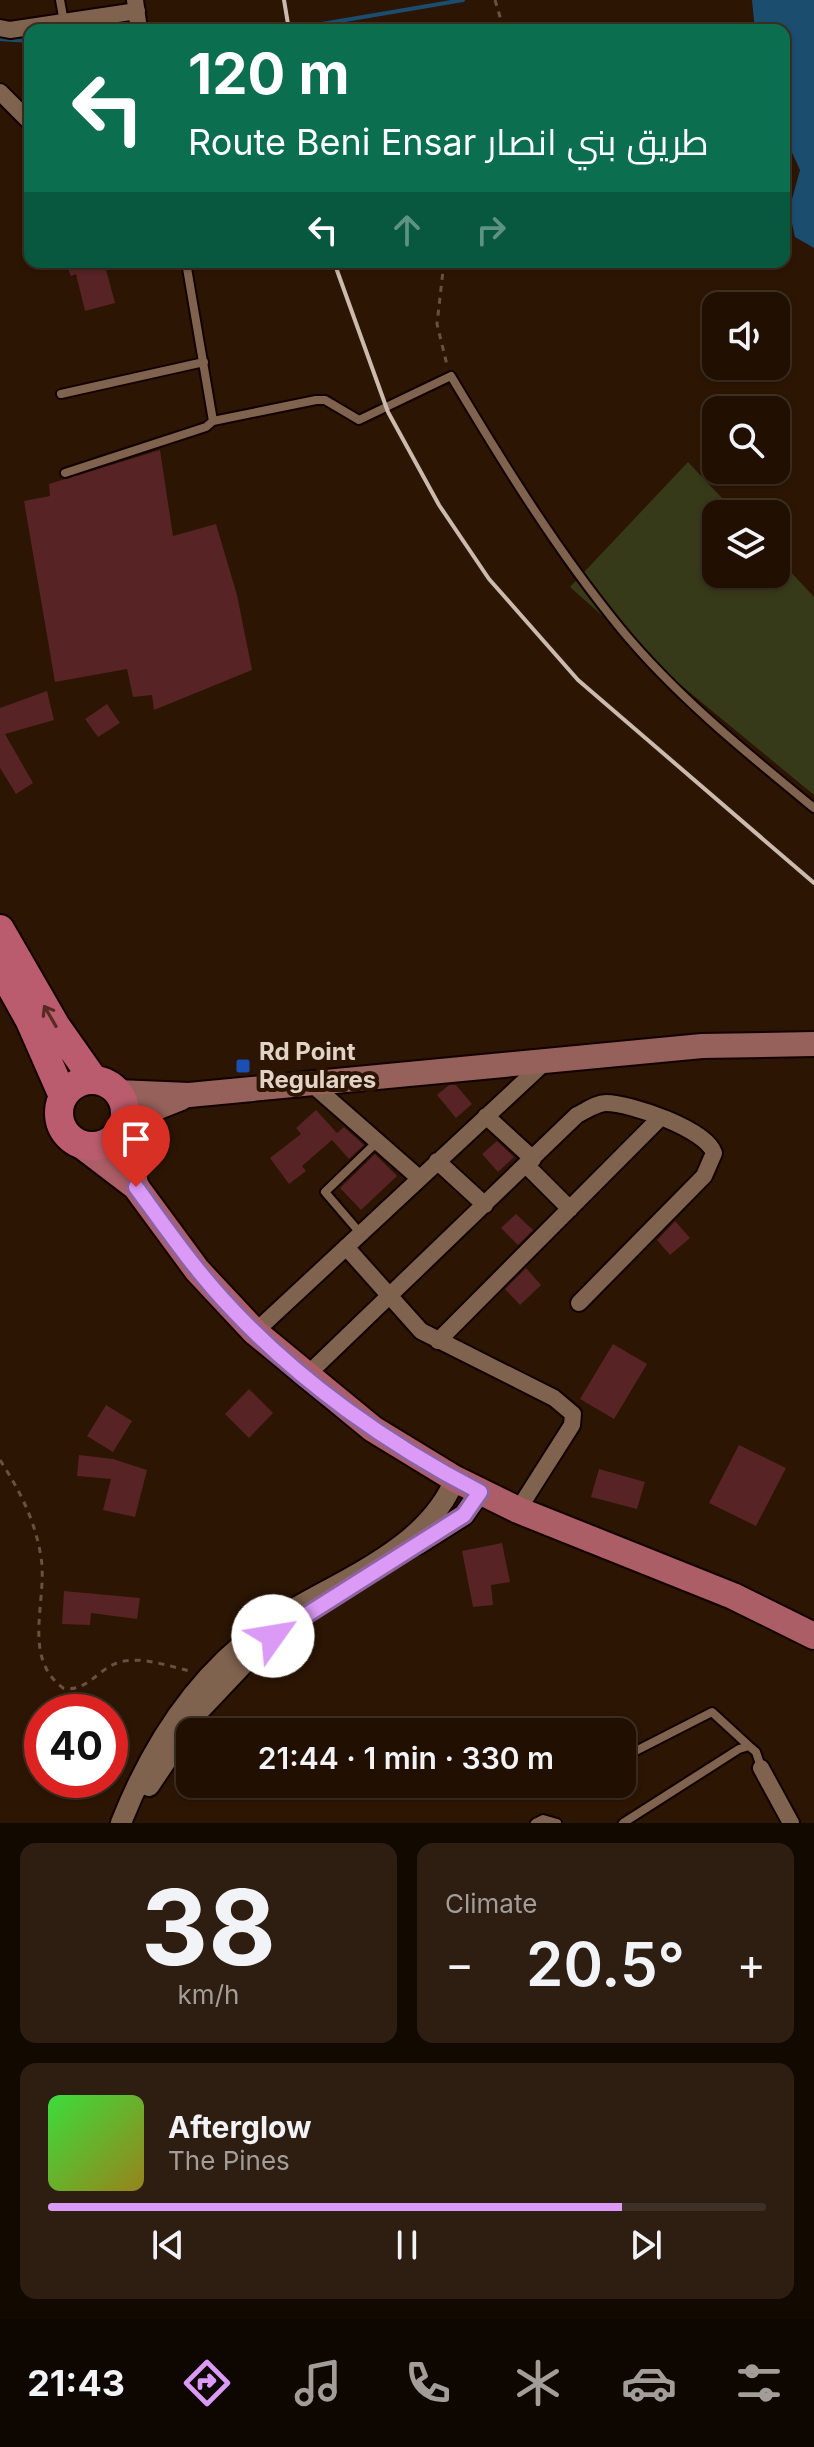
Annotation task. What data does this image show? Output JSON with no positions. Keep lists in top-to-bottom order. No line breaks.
{"places":{"transit":["Rd Point Regulares"]},"page":{"turn":["120 m","Route Beni Ensar طريق بني انصار"],"limit":"40","trip":"21:44 · 1 min · 330 m","tile":[["38","km/h"],"Climate"],"heat":["−","20.5°","+"],"song":["Afterglow","The Pines"],"tabs":"21:43"}}
